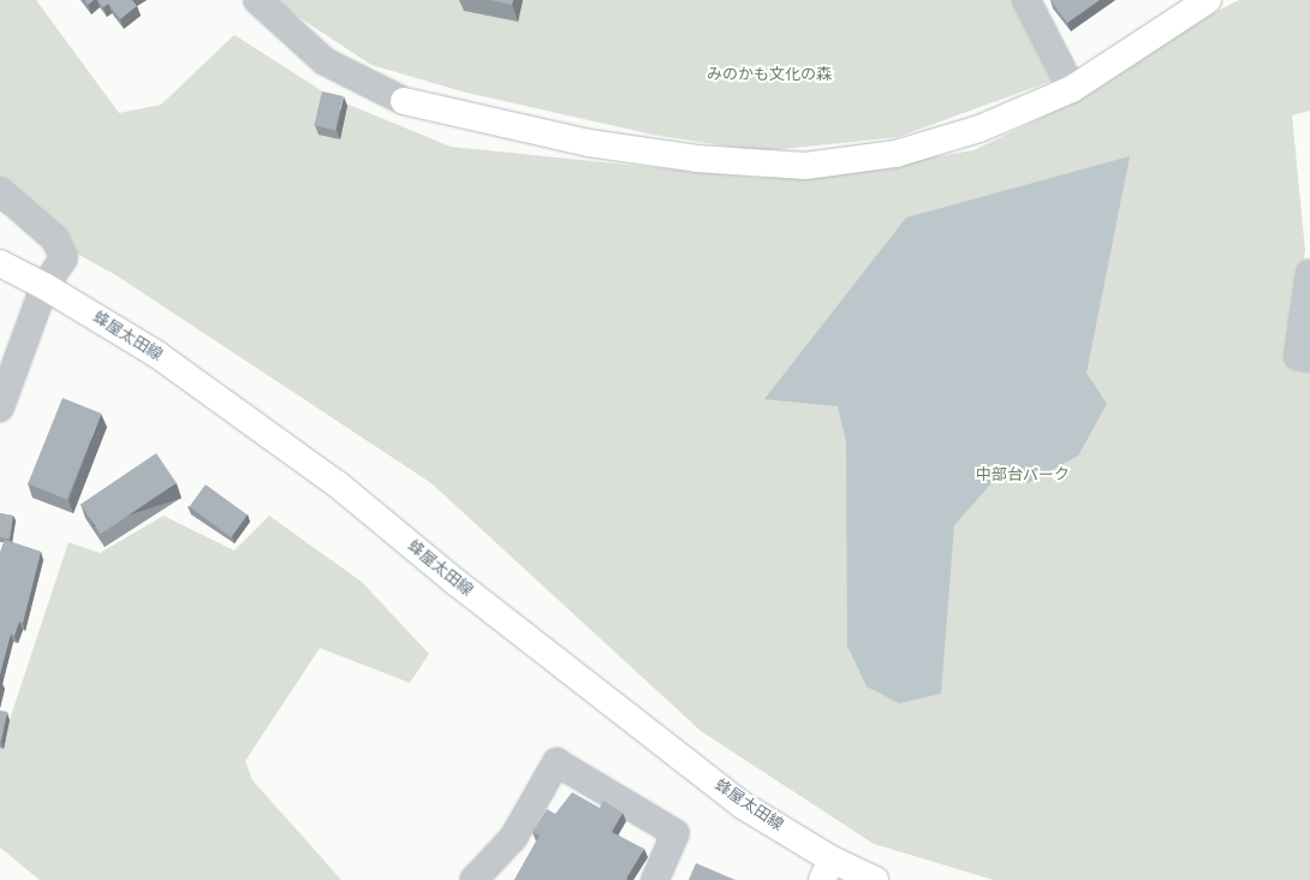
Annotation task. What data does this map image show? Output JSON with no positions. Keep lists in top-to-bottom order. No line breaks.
{"streets":{"main road":["蜂屋太田線"]},"parks":["みのかも文化の森","中部台パーク"]}
